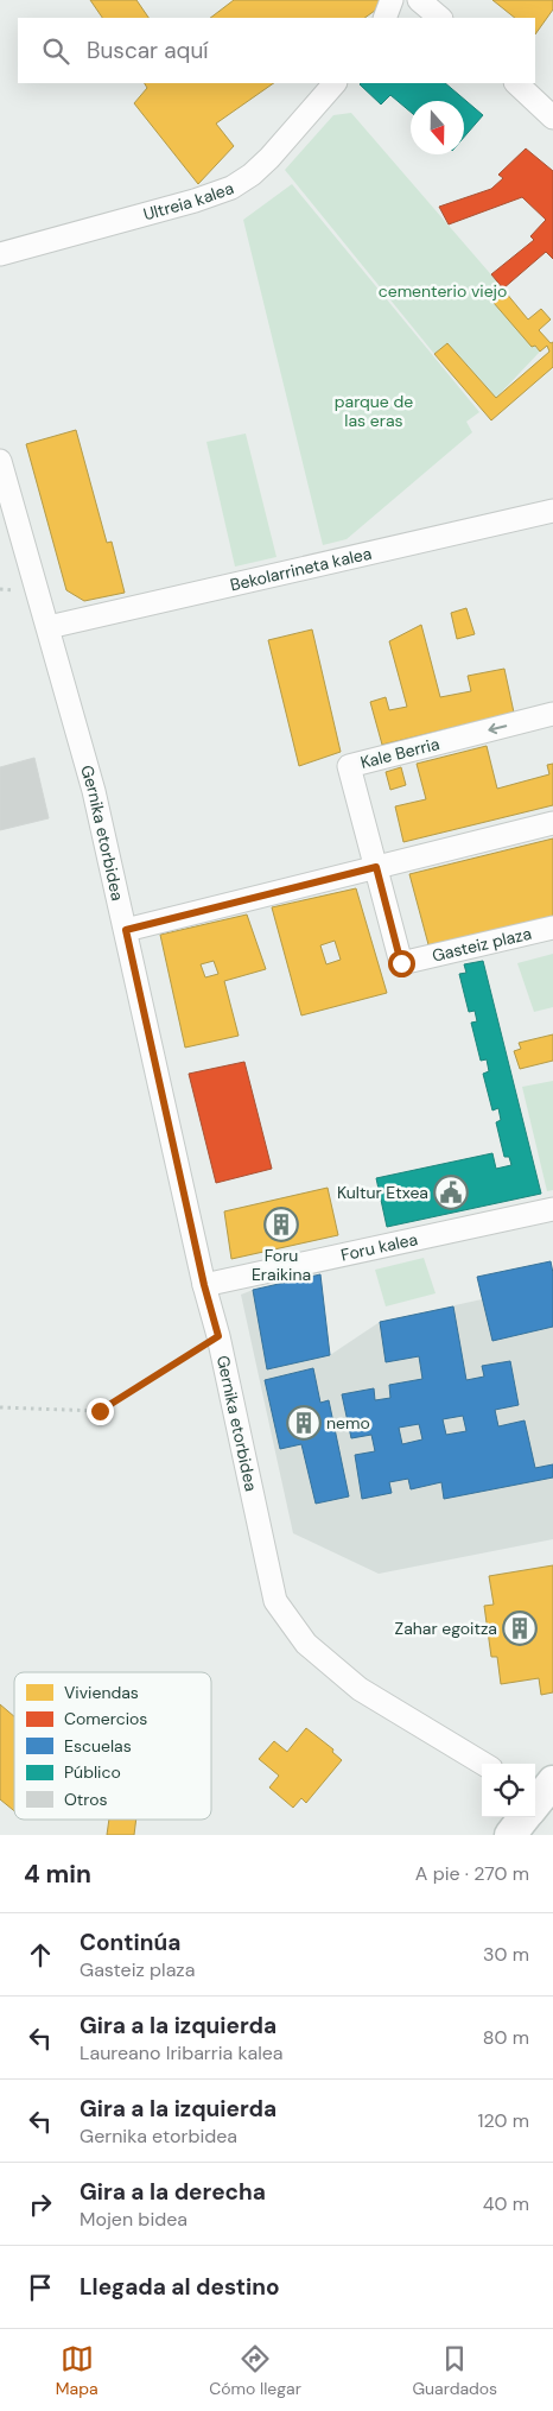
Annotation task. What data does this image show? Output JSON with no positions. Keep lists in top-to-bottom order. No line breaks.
{"streets":{"street":["Ultreia kalea","Bekolarrineta kalea","Kale Berria","Gernika etorbidea","Gasteiz plaza","Foru kalea"]},"crossings":[["Bekolarrineta kalea","Gernika etorbidea"],["Kale Berria","Gasteiz plaza"],["Gernika etorbidea","Foru kalea"]],"parks":["cementerio viejo","parque de las eras"],"places":{"public building":["Kultur Etxea"],"building":["Foru Eraikina","nemo","Zahar egoitza"]},"legend":["Viviendas","Comercios","Escuelas","Público","Otros"],"north":"bottom","page":{"search":"Buscar aquí","heading":["4 min","A pie · 270 m"],"list":[["Continúa","Gasteiz plaza","30 m"],["Gira a la izquierda","Laureano Iribarria kalea","80 m"],["Gira a la izquierda","Gernika etorbidea","120 m"],["Gira a la derecha","Mojen bidea","40 m"],"Llegada al destino"],"nav":["Mapa","Cómo llegar","Guardados"]}}
